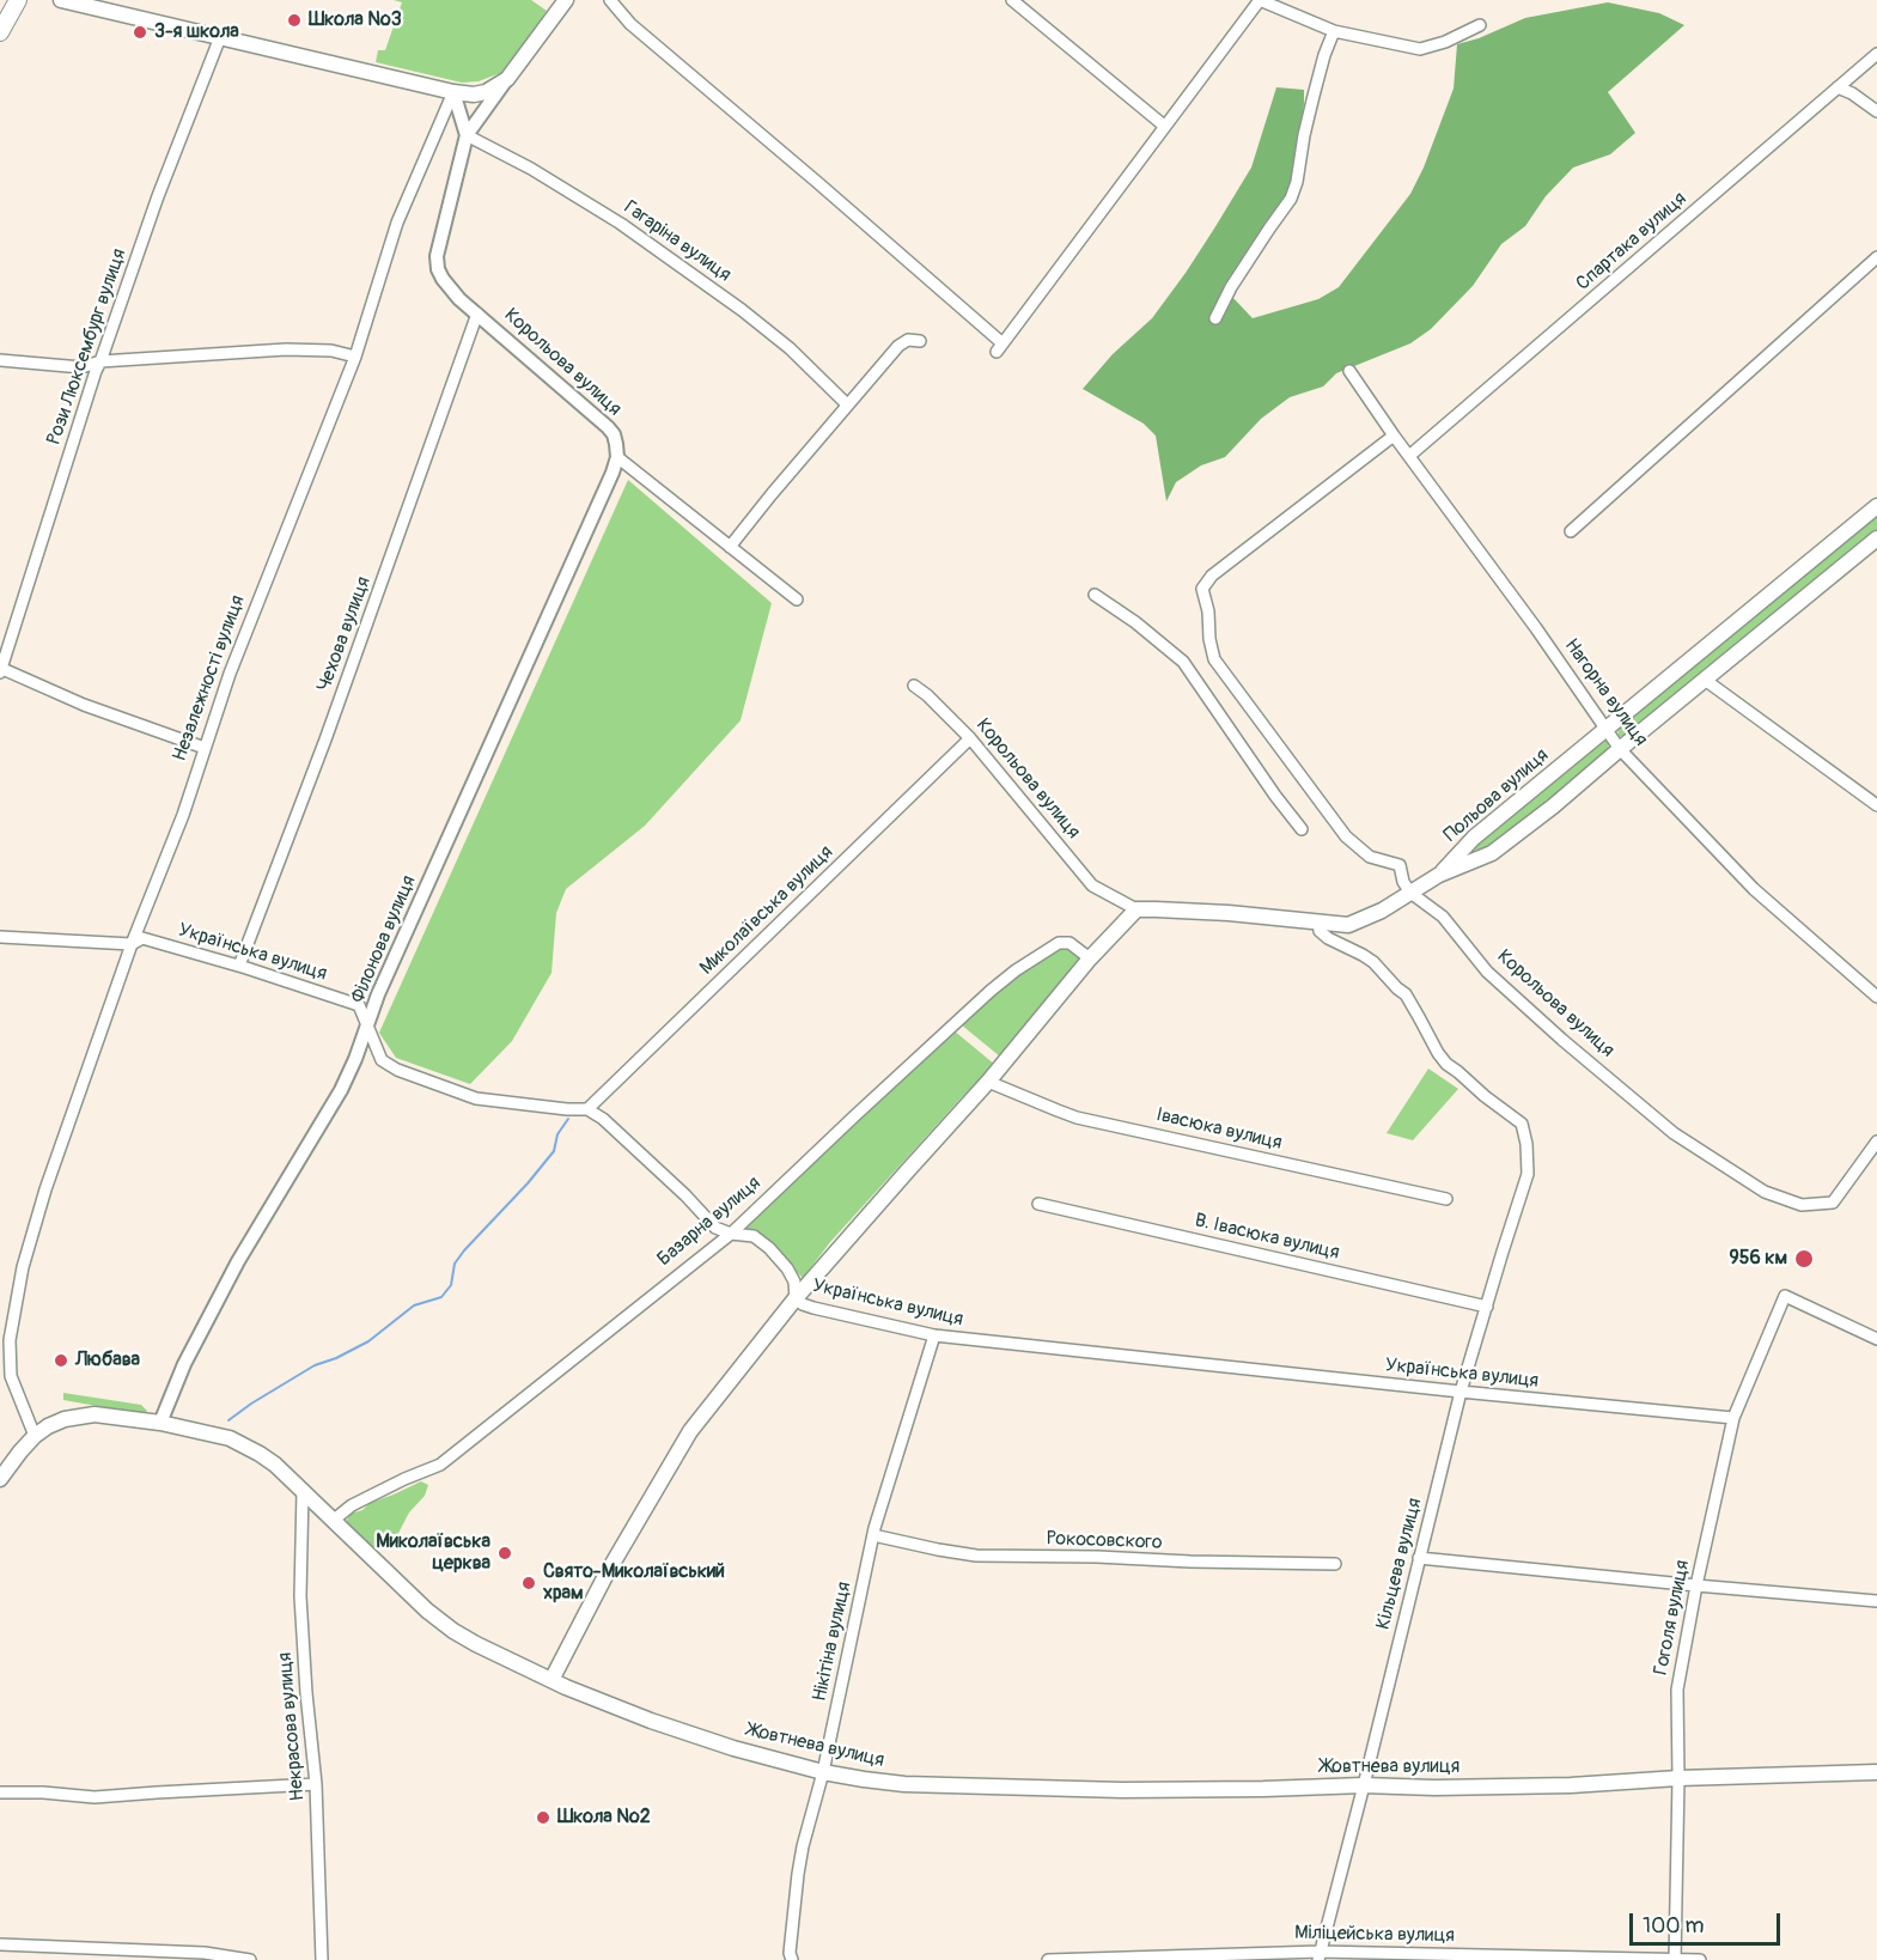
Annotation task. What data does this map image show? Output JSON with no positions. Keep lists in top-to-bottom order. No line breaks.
{"streets":{"main road":["Корольова вулиця","Польова вулиця","Жовтнева вулиця"],"street":["Гагаріна вулиця","Спартака вулиця","Рози Люксембург вулиця","Чехова вулиця","Незалежності вулиця","Нагорна вулиця","Миколаївська вулиця","Філонова вулиця","Українська вулиця","Івасюка вулиця","Базарна вулиця","В. Івасюка вулиця","Рокосовского","Кільцева вулиця","Гоголя вулиця","Нікітіна вулиця","Некрасова вулиця","Міліцейська вулиця"]},"crossings":[["Гагаріна вулиця","Корольова вулиця"],["Спартака вулиця","Нагорна вулиця"],["Корольова вулиця","Чехова вулиця"],["Корольова вулиця","Нагорна вулиця"],["Корольова вулиця","Польова вулиця"],["Корольова вулиця","Миколаївська вулиця"],["Корольова вулиця","Філонова вулиця"],["Корольова вулиця","Кільцева вулиця"],["Чехова вулиця","Українська вулиця"],["Незалежності вулиця","Українська вулиця"],["Незалежності вулиця","Жовтнева вулиця"],["Нагорна вулиця","Польова вулиця"],["Миколаївська вулиця","Українська вулиця"],["Філонова вулиця","Українська вулиця"],["Філонова вулиця","Жовтнева вулиця"],["Українська вулиця","Базарна вулиця"],["Українська вулиця","Кільцева вулиця"],["Українська вулиця","Гоголя вулиця"],["Українська вулиця","Нікітіна вулиця"],["Базарна вулиця","Жовтнева вулиця"],["В. Івасюка вулиця","Кільцева вулиця"],["Рокосовского","Нікітіна вулиця"],["Кільцева вулиця","Жовтнева вулиця"],["Кільцева вулиця","Міліцейська вулиця"],["Гоголя вулиця","Жовтнева вулиця"],["Гоголя вулиця","Міліцейська вулиця"],["Нікітіна вулиця","Жовтнева вулиця"],["Некрасова вулиця","Жовтнева вулиця"]],"places":["Школа №3","3-я школа","956 км","Любава","Миколаївська церква","Свято-Миколаївський храм","Школа №2"],"scale_bar":"100 m"}
